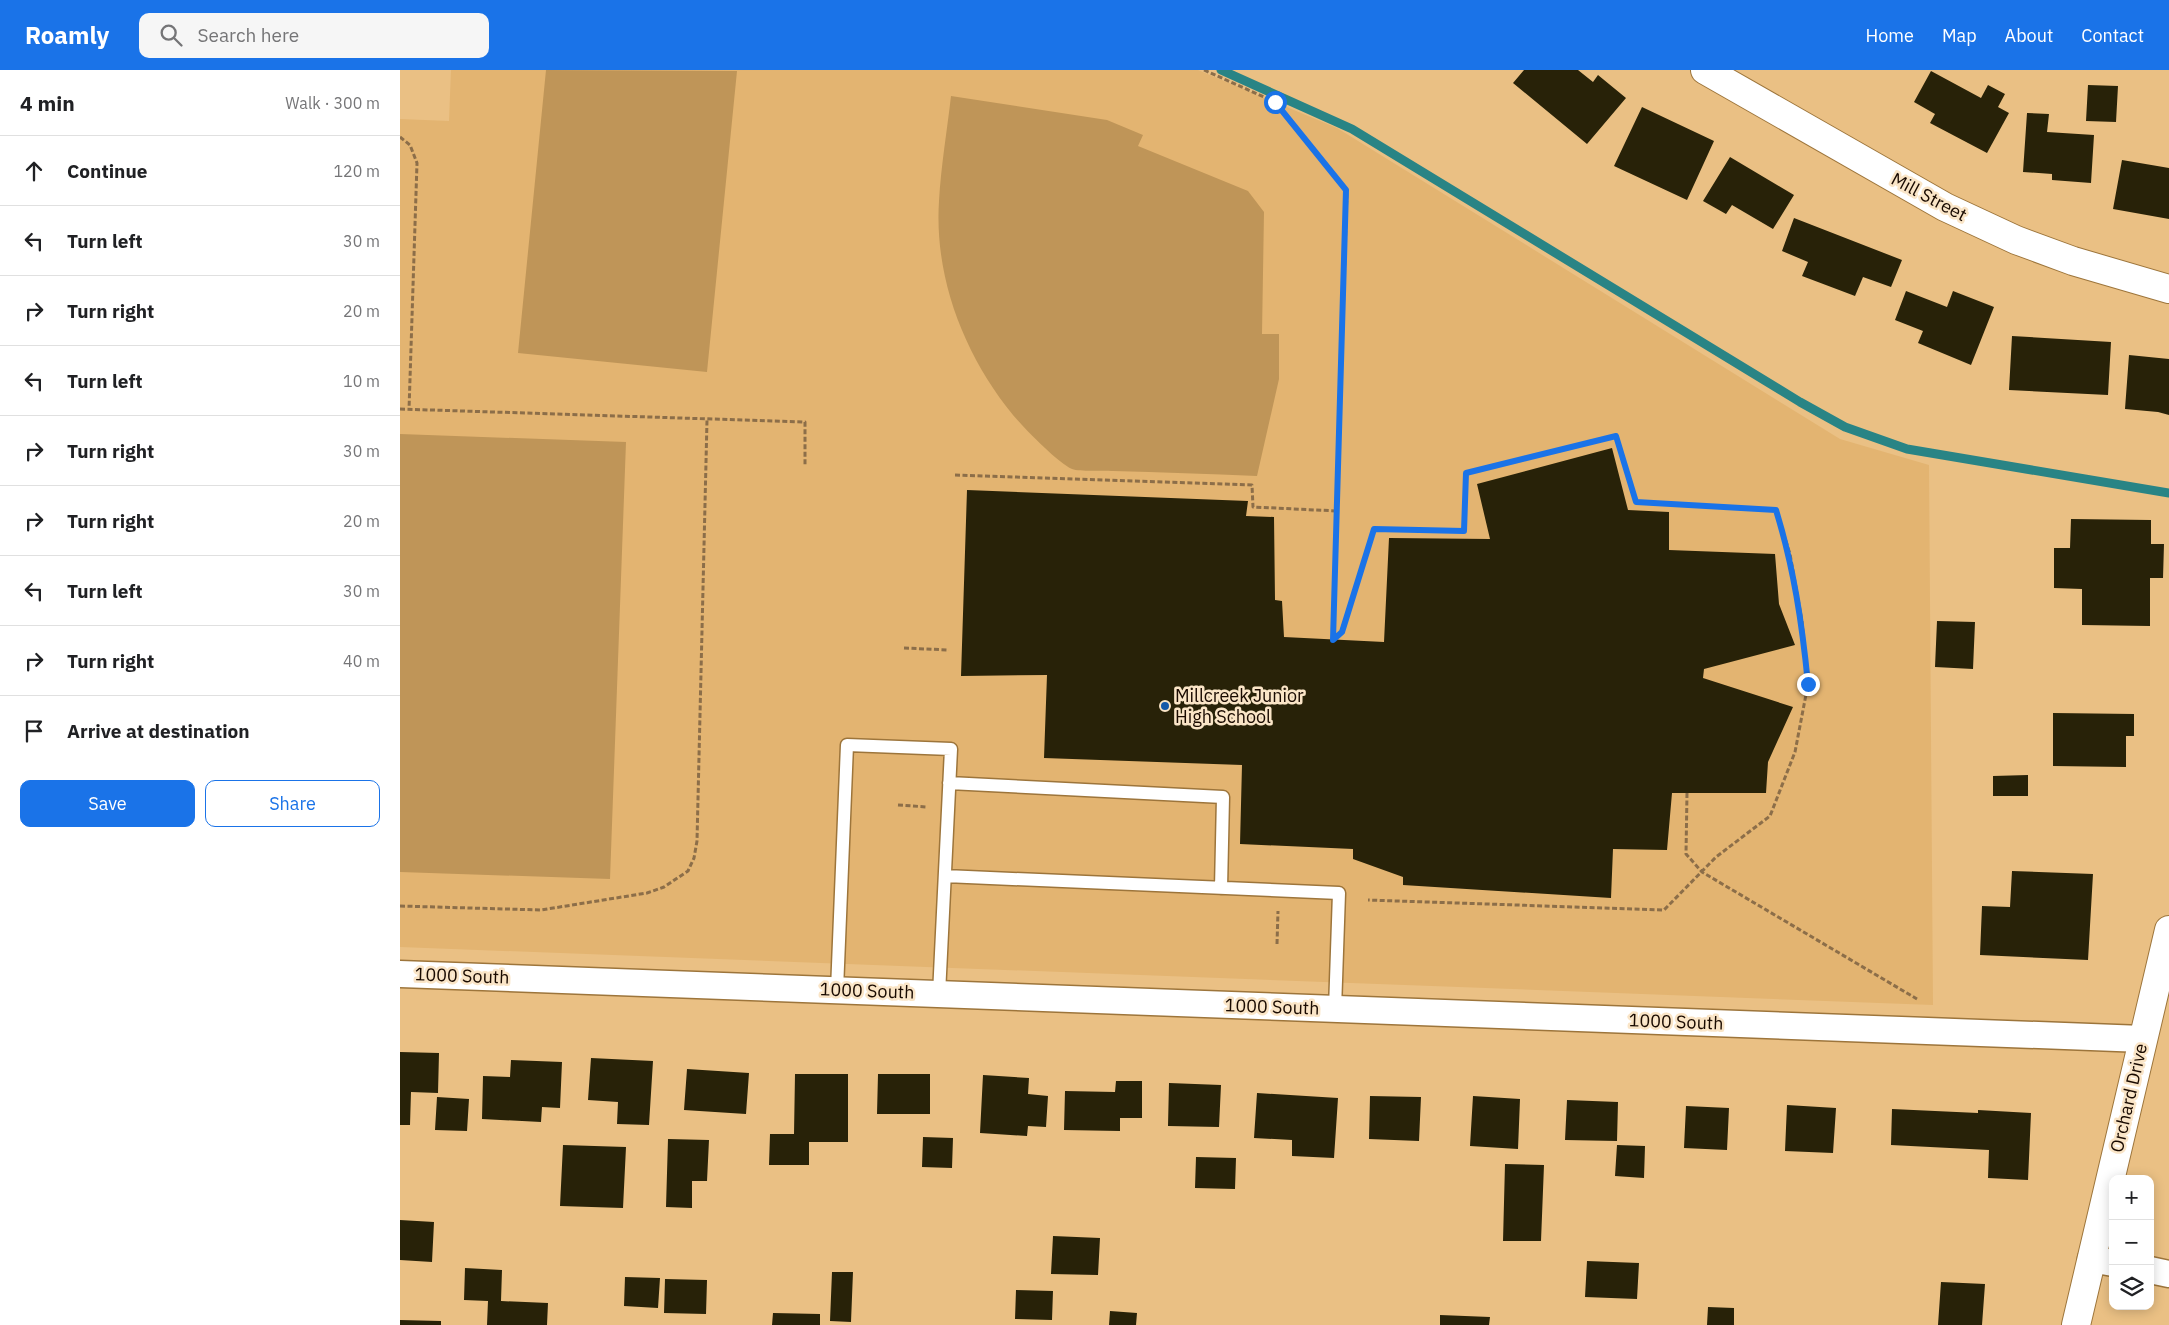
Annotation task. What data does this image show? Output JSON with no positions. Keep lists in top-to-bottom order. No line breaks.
{"streets":{"street":["Mill Street","1000 South","Orchard Drive"]},"crossings":[["1000 South","Orchard Drive"]],"places":["Millcreek Junior High School"],"page":{"header":"Roamly","search":"Search here","nav":["Home","Map","About","Contact"],"heading":["4 min","Walk · 300 m"],"list":[["Continue","120 m"],["Turn left","30 m"],["Turn right","20 m"],["Turn left","10 m"],["Turn right","30 m"],["Turn right","20 m"],["Turn left","30 m"],["Turn right","40 m"],"Arrive at destination"],"buttons":["Save","Share"],"map_buttons":["+","−"]}}
